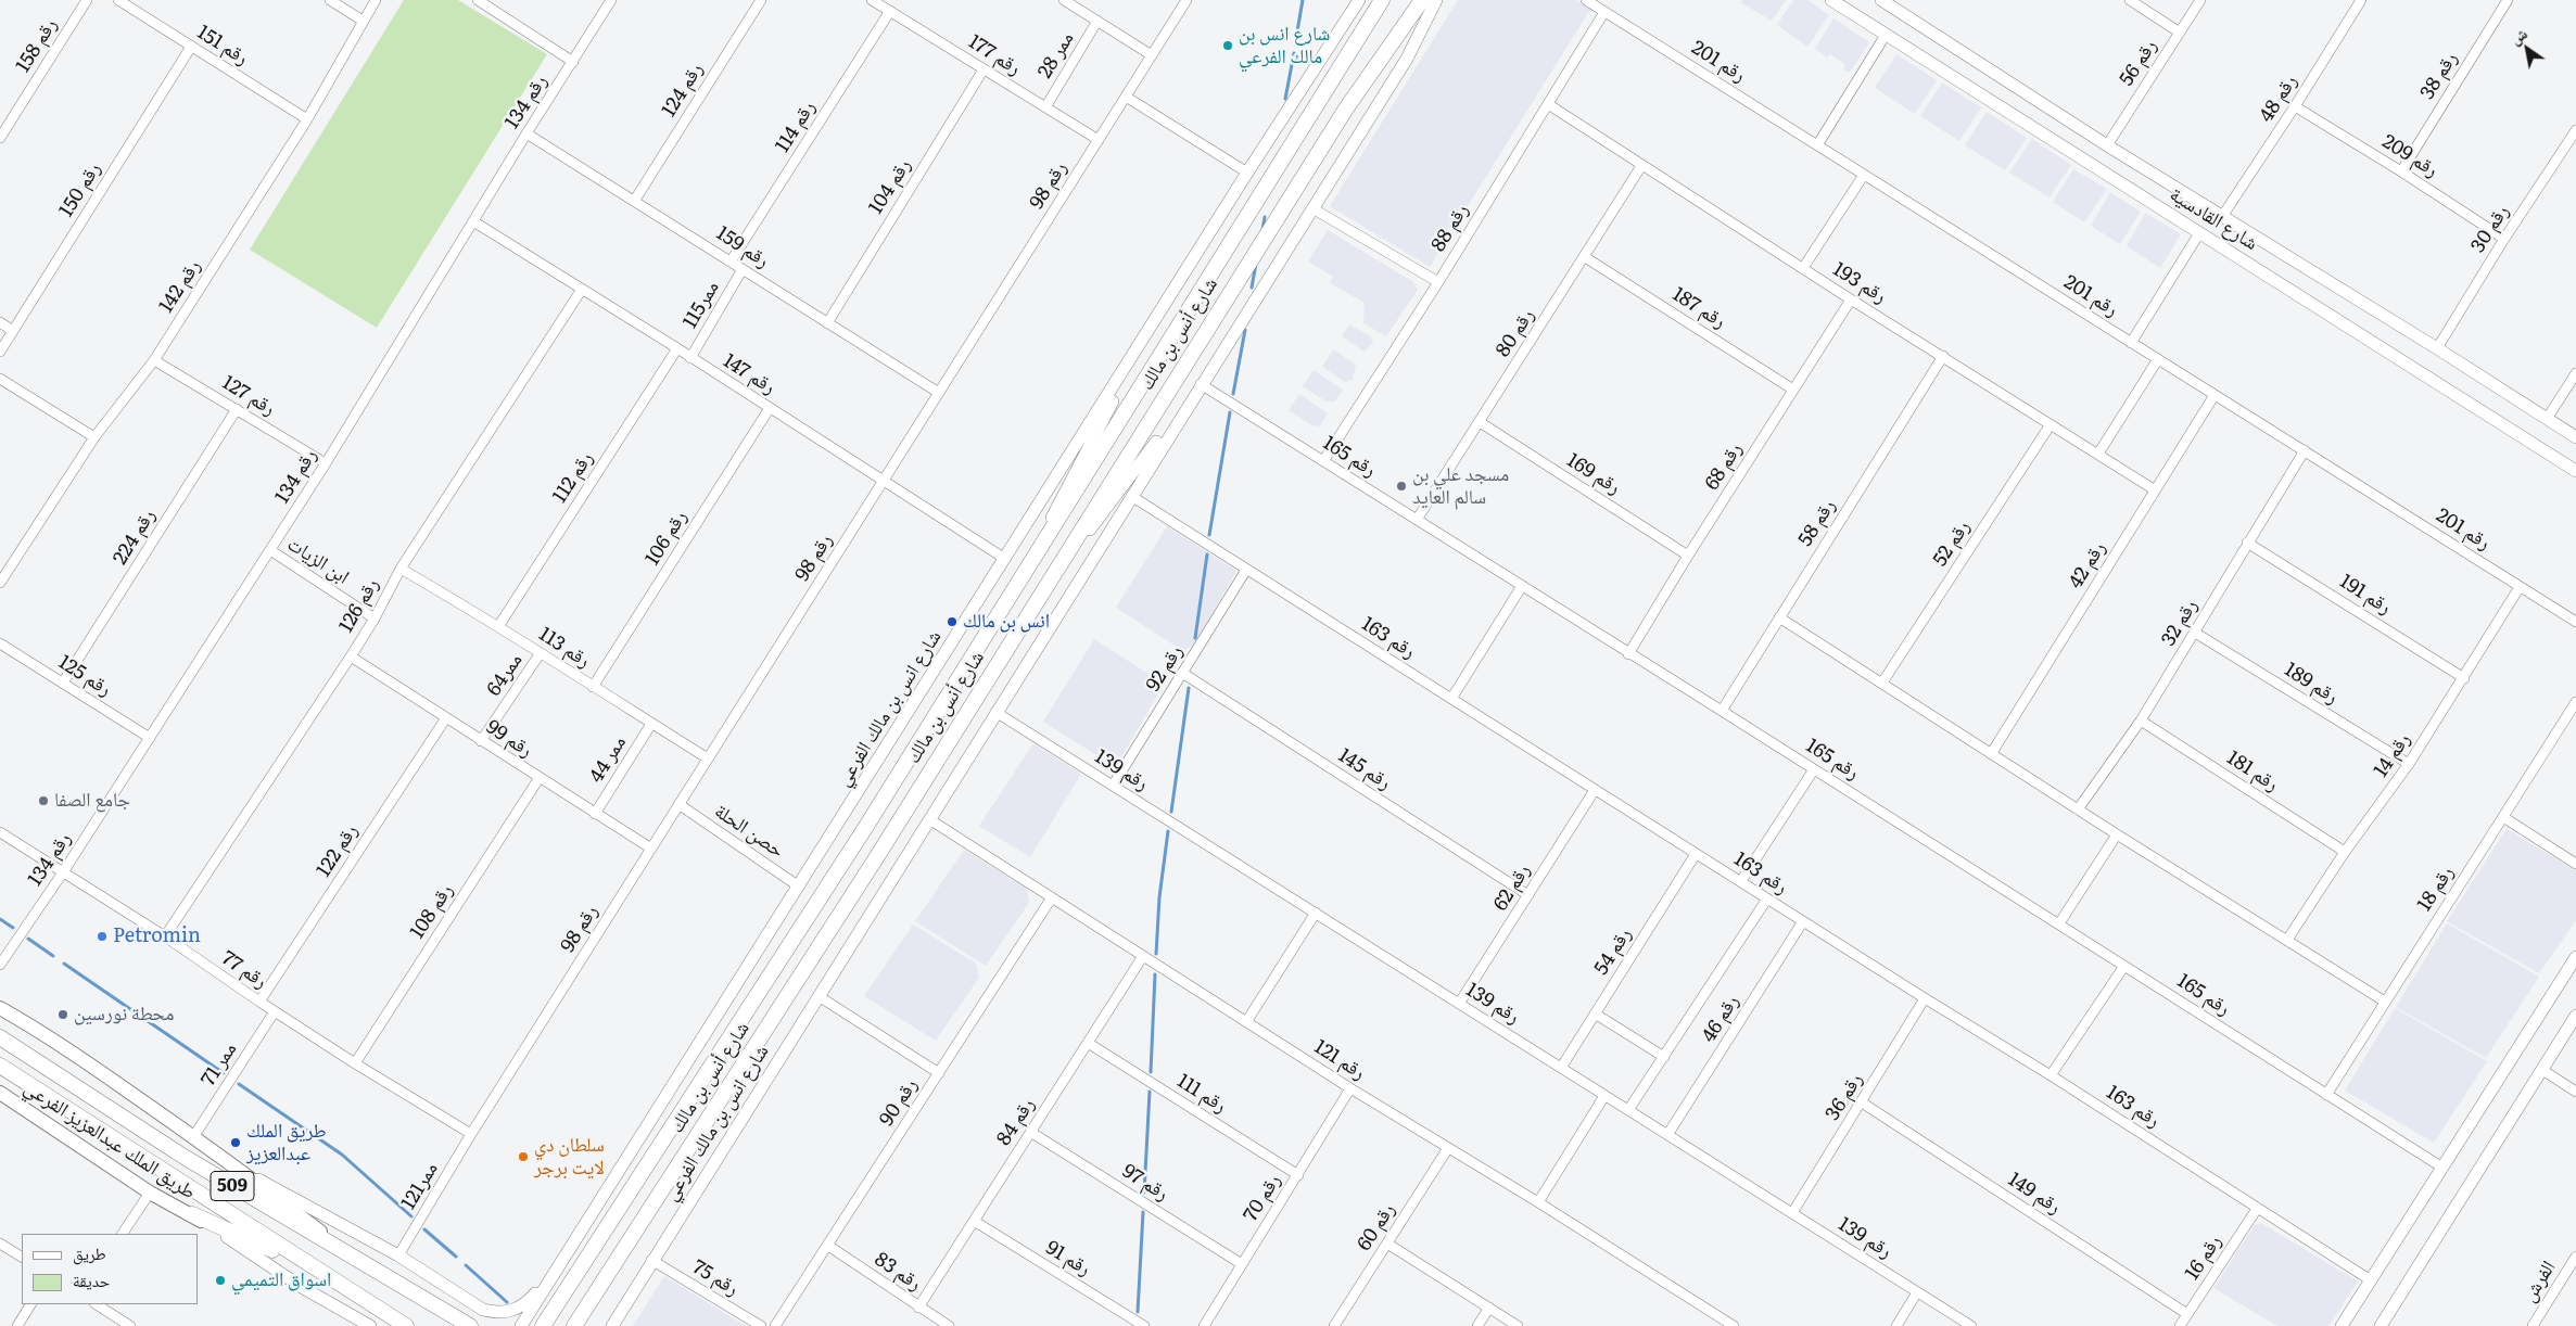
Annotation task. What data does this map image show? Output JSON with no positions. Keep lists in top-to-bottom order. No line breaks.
{"streets":{"main road":["شارع أنس بن مالك","طريق الملك عبدالعزيز الفرعي","509"],"street":["رقم 158","رقم 151","رقم 177","ممر 28","رقم 201","رقم 56","رقم 38","رقم 124","رقم 48","رقم 134","رقم 114","رقم 209","رقم 98","رقم 104","رقم 150","شارع القادسية","رقم 88","رقم 30","رقم 159","رقم 193","رقم 142","ممر115","رقم 187","رقم 80","رقم 147","رقم 127","رقم 165","رقم 68","رقم 169","رقم 112","رقم 58","رقم 224","رقم 106","رقم 52","ابن الزيات","رقم 42","رقم 191","رقم 126","رقم 32","رقم 163","رقم 113","رقم 92","ممر64","رقم 125","رقم 189","شارع انس بن مالك الفرعي","رقم 99","رقم 14","ممر 44","رقم 145","رقم 139","رقم 181","حصن الحلة","رقم 122","رقم 62","رقم 18","رقم 108","رقم 54","رقم 77","رقم 46","رقم 121","ممر 71","رقم 111","رقم 36","رقم 90","رقم 84","رقم 97","ممر121","رقم 149","رقم 70","رقم 60","رقم 16","رقم 91","رقم 83","رقم 75","الفرش"]},"crossings":[["رقم 151","رقم 150"],["رقم 151","رقم 142"],["رقم 177","ممر 28"],["رقم 177","رقم 114"],["رقم 177","رقم 98"],["رقم 177","رقم 104"],["رقم 201","رقم 88"],["رقم 201","رقم 42"],["رقم 201","رقم 32"],["رقم 201","رقم 14"],["رقم 56","شارع القادسية"],["رقم 38","رقم 209"],["رقم 124","رقم 159"],["رقم 48","رقم 209"],["رقم 48","شارع القادسية"],["رقم 134","رقم 159"],["رقم 134","رقم 147"],["رقم 134","رقم 127"],["رقم 134","ابن الزيات"],["رقم 134","رقم 125"],["رقم 134","رقم 77"],["رقم 114","رقم 159"],["رقم 209","رقم 30"],["رقم 98","رقم 159"],["رقم 98","رقم 147"],["رقم 98","رقم 113"],["رقم 98","رقم 99"],["رقم 98","حصن الحلة"],["رقم 98","رقم 77"],["رقم 98","ممر121"],["رقم 104","رقم 159"],["شارع القادسية","رقم 30"],["رقم 88","رقم 193"],["رقم 88","رقم 165"],["رقم 159","ممر115"],["رقم 193","رقم 80"],["رقم 193","رقم 68"],["رقم 193","رقم 58"],["رقم 193","رقم 52"],["رقم 193","رقم 42"],["رقم 142","رقم 127"],["ممر115","رقم 147"],["رقم 187","رقم 80"],["رقم 187","رقم 68"],["رقم 80","رقم 165"],["رقم 80","رقم 169"],["رقم 147","رقم 112"],["رقم 147","رقم 106"],["رقم 147","رقم 126"],["رقم 147","شارع انس بن مالك الفرعي"],["رقم 127","رقم 224"],["رقم 165","رقم 68"],["رقم 165","رقم 58"],["رقم 165","شارع انس بن مالك الفرعي"],["رقم 165","رقم 18"],["رقم 68","رقم 169"],["رقم 112","رقم 113"],["رقم 224","رقم 125"],["رقم 106","رقم 113"],["ابن الزيات","رقم 126"],["رقم 191","رقم 32"],["رقم 191","رقم 14"],["رقم 126","رقم 113"],["رقم 126","رقم 99"],["رقم 126","رقم 77"],["رقم 32","رقم 189"],["رقم 32","رقم 181"],["رقم 163","رقم 92"],["رقم 163","شارع انس بن مالك الفرعي"],["رقم 163","رقم 62"],["رقم 163","رقم 54"],["رقم 163","رقم 46"],["رقم 163","رقم 36"],["رقم 163","رقم 16"],["رقم 113","ممر64"],["رقم 113","ممر 44"],["رقم 92","رقم 145"],["رقم 92","رقم 139"],["ممر64","رقم 99"],["رقم 189","رقم 14"],["شارع انس بن مالك الفرعي","رقم 139"],["شارع انس بن مالك الفرعي","حصن الحلة"],["شارع انس بن مالك الفرعي","رقم 121"],["شارع انس بن مالك الفرعي","رقم 75"],["رقم 99","ممر 44"],["رقم 99","رقم 122"],["رقم 99","رقم 108"],["رقم 14","رقم 181"],["رقم 145","رقم 62"],["رقم 139","رقم 62"],["رقم 139","رقم 54"],["رقم 139","رقم 46"],["رقم 139","رقم 36"],["رقم 122","رقم 77"],["رقم 108","رقم 77"],["رقم 77","ممر 71"],["رقم 77","ممر121"],["رقم 121","رقم 90"],["رقم 121","رقم 84"],["رقم 121","رقم 70"],["رقم 121","رقم 60"],["رقم 111","رقم 84"],["رقم 111","رقم 70"],["رقم 36","رقم 149"],["رقم 90","رقم 83"],["رقم 84","رقم 97"],["رقم 84","رقم 91"],["رقم 84","رقم 83"],["رقم 97","رقم 70"],["رقم 149","رقم 16"]],"places":["شارع انس بن مالك الفرعي","مسجد علي بن سالم العايد","انس بن مالك","جامع الصفا","Petromin","محطة نورسين","طريق الملك عبدالعزيز","سلطان دي لايت برجر","اسواق التميمي"],"legend":["طريق","حديقة"],"north":"top left"}
